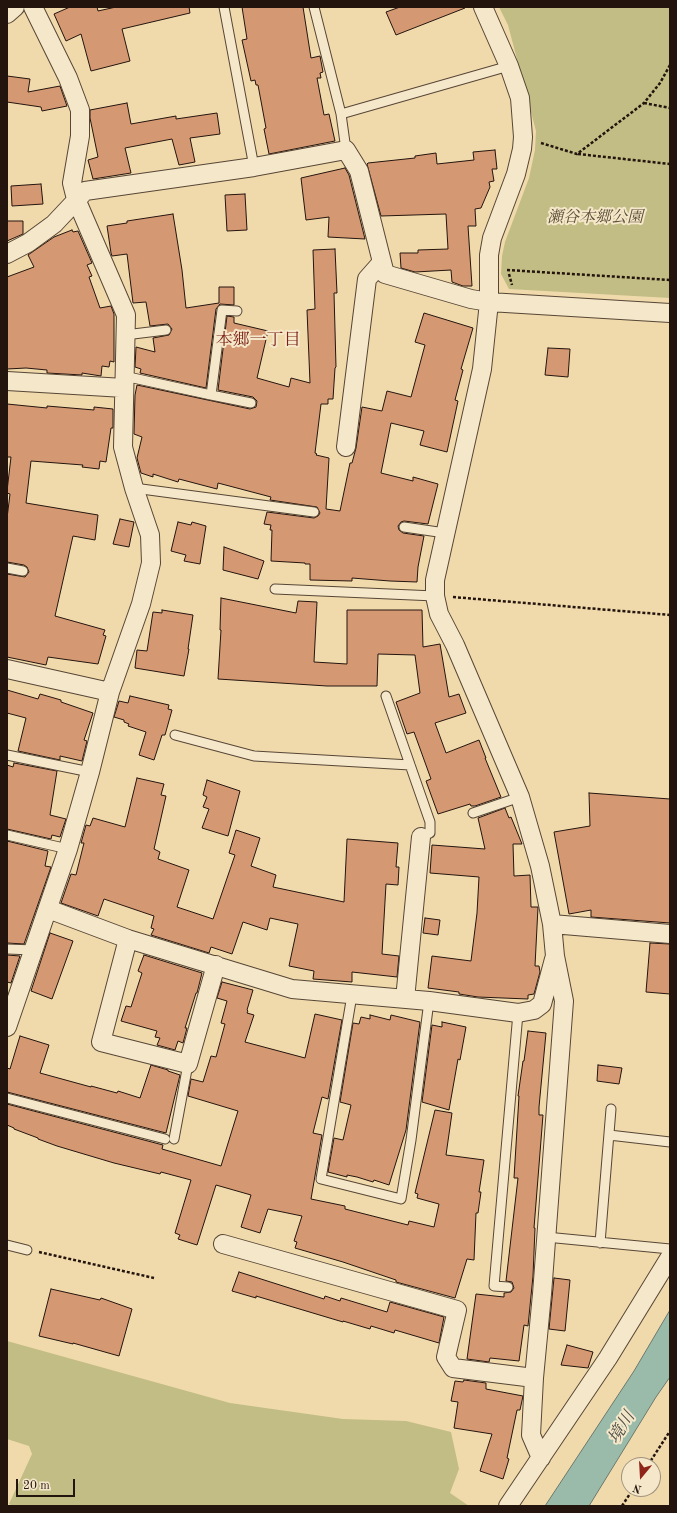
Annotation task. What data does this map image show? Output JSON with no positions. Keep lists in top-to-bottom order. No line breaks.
{"districts":["本郷一丁目"],"water":["境川"],"parks":["瀬谷本郷公園"],"scale_bar":"20 m","north":"bottom"}
